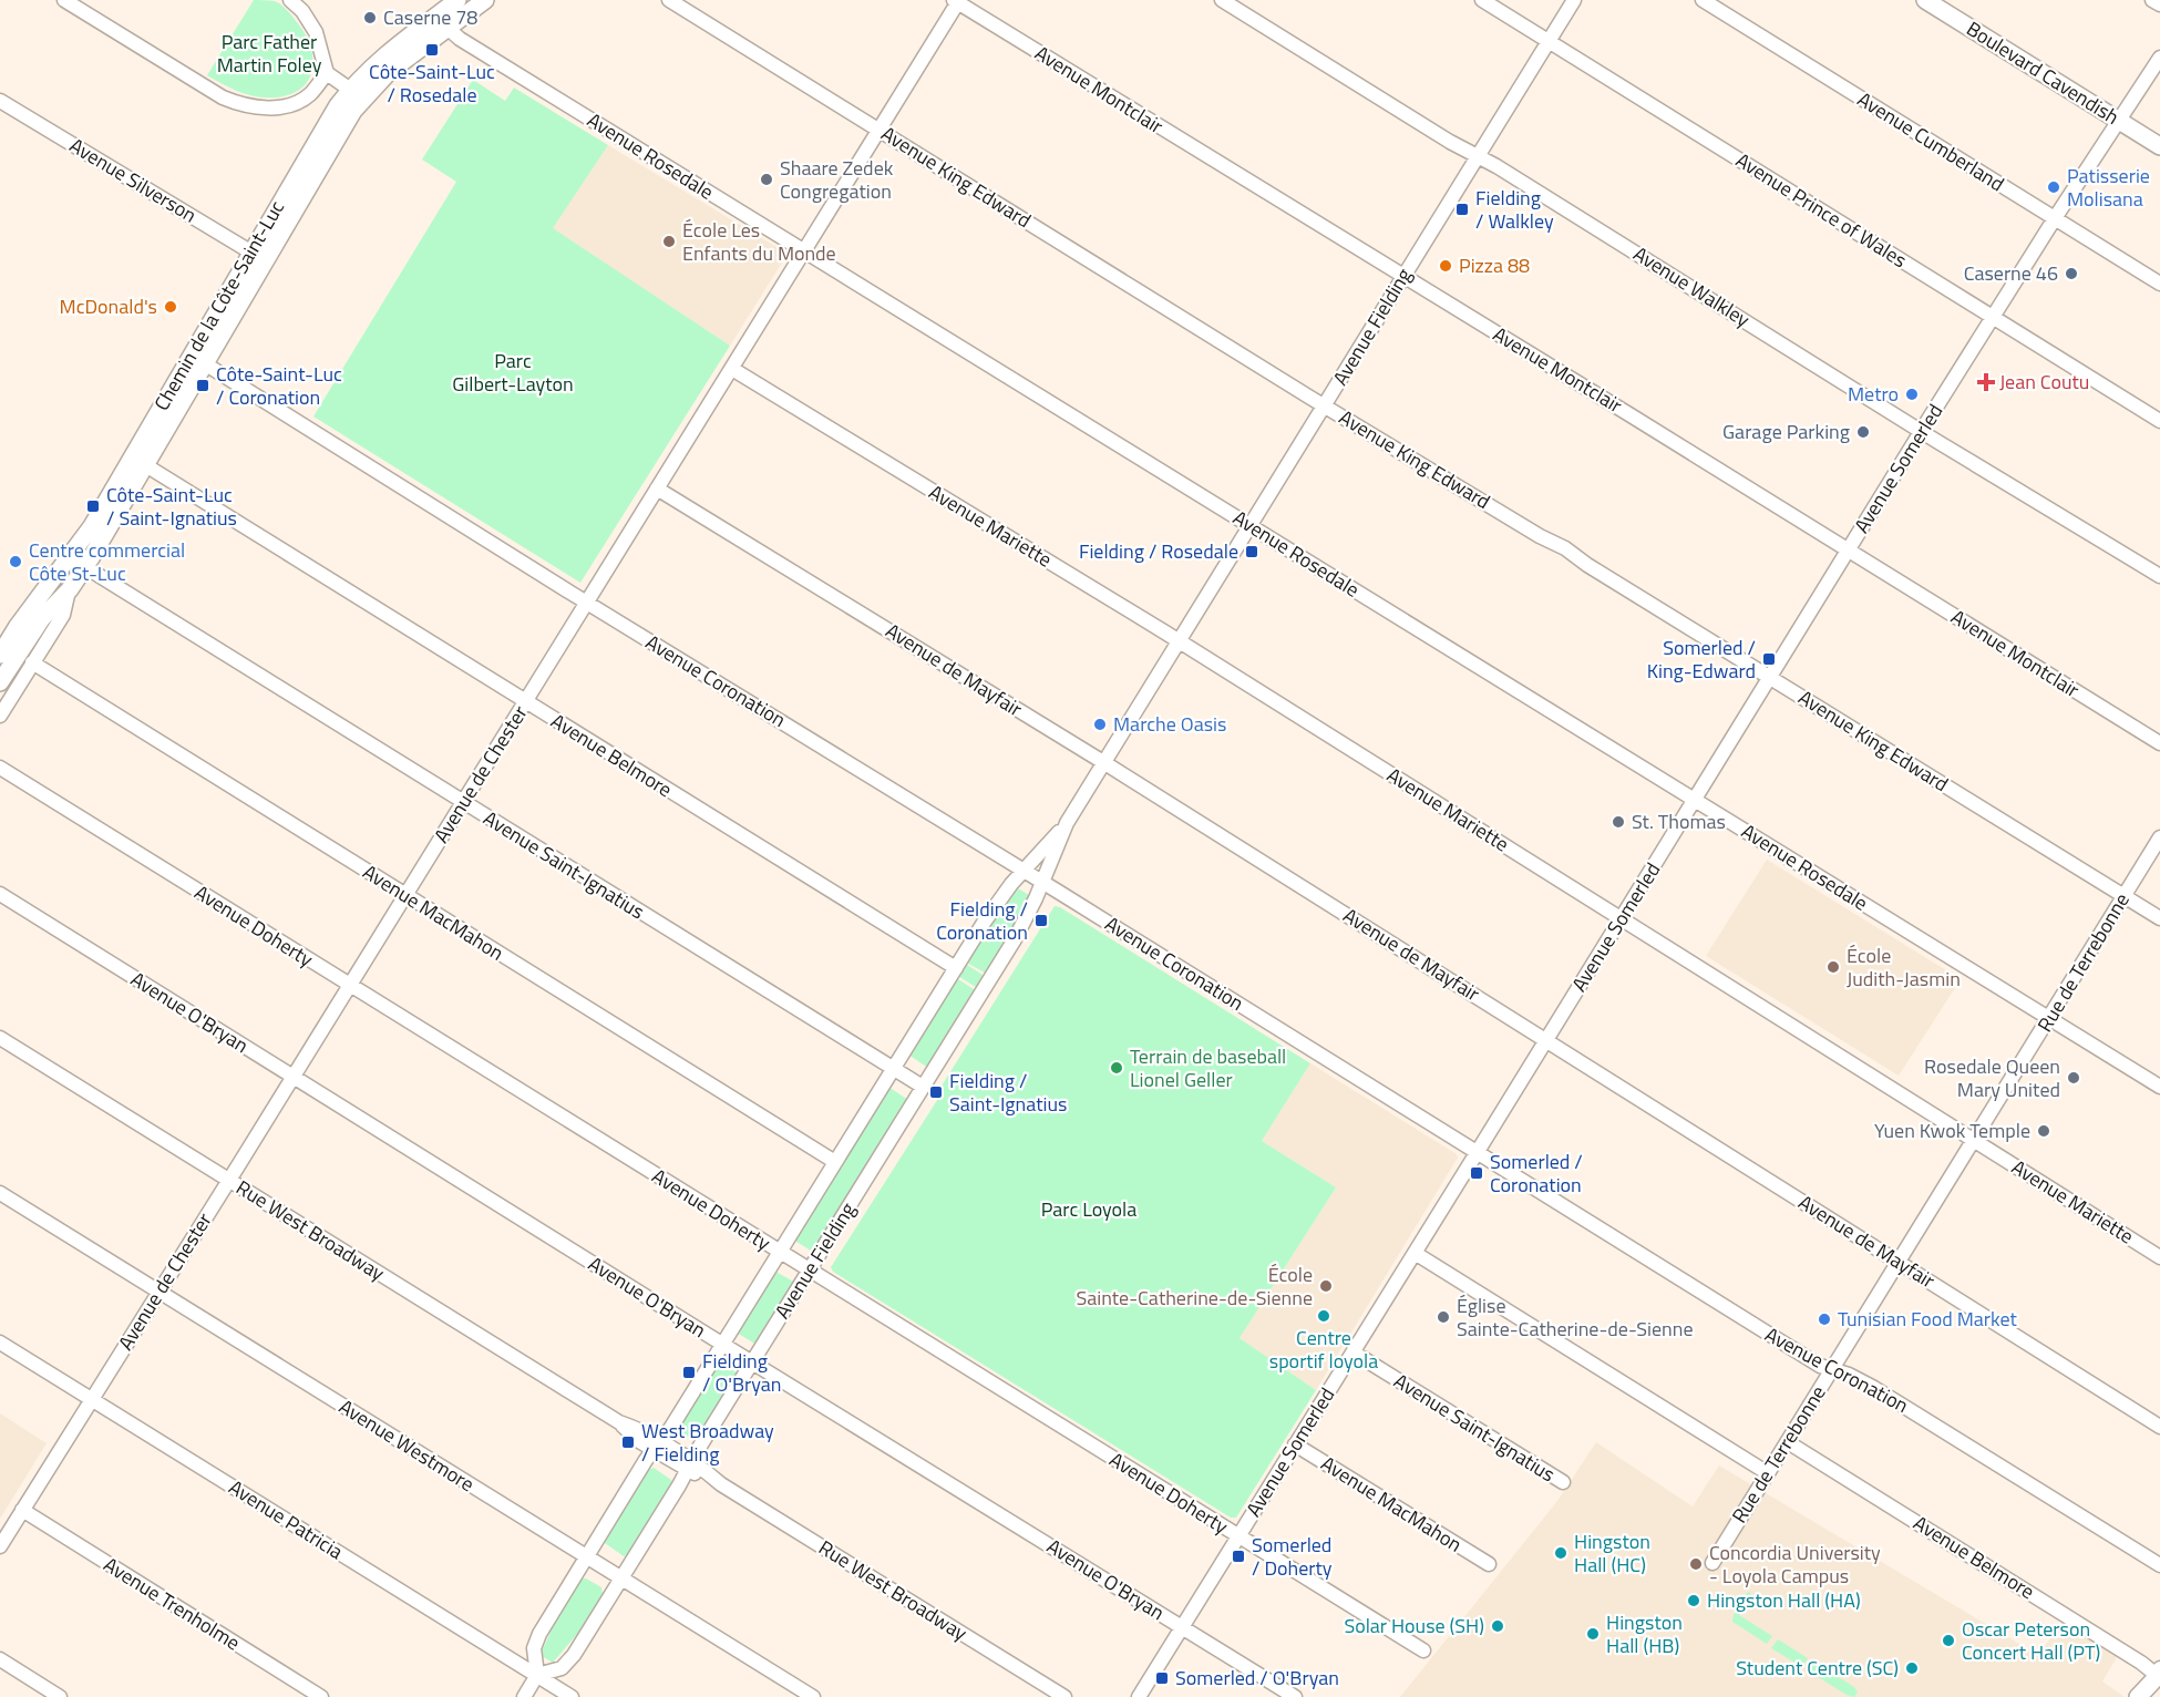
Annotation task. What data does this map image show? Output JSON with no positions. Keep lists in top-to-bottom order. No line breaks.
{"streets":{"main road":["Boulevard Cavendish","Chemin de la Côte-Saint-Luc"],"street":["Avenue Montclair","Avenue Cumberland","Avenue Rosedale","Avenue King Edward","Avenue Silverson","Avenue Prince of Wales","Avenue Walkley","Avenue Fielding","Avenue Somerled","Avenue Mariette","Avenue de Mayfair","Avenue Coronation","Avenue Belmore","Avenue de Chester","Avenue Saint-Ignatius","Avenue MacMahon","Avenue Doherty","Rue de Terrebonne","Avenue O'Bryan","Rue West Broadway","Avenue Westmore","Avenue Patricia","Avenue Trenholme"]},"crossings":[["Boulevard Cavendish","Avenue Somerled"],["Avenue Montclair","Avenue Fielding"],["Avenue Montclair","Avenue Somerled"],["Avenue Montclair","Avenue de Chester"],["Avenue Cumberland","Avenue Somerled"],["Avenue Rosedale","Chemin de la Côte-Saint-Luc"],["Avenue Rosedale","Avenue Fielding"],["Avenue Rosedale","Avenue Somerled"],["Avenue Rosedale","Avenue de Chester"],["Avenue Rosedale","Rue de Terrebonne"],["Avenue King Edward","Avenue Fielding"],["Avenue King Edward","Avenue Somerled"],["Avenue King Edward","Avenue de Chester"],["Avenue King Edward","Rue de Terrebonne"],["Avenue Silverson","Chemin de la Côte-Saint-Luc"],["Avenue Prince of Wales","Avenue Fielding"],["Avenue Prince of Wales","Avenue Somerled"],["Avenue Walkley","Avenue Fielding"],["Avenue Walkley","Avenue Somerled"],["Chemin de la Côte-Saint-Luc","Avenue Coronation"],["Chemin de la Côte-Saint-Luc","Avenue Belmore"],["Chemin de la Côte-Saint-Luc","Avenue Saint-Ignatius"],["Chemin de la Côte-Saint-Luc","Avenue MacMahon"],["Avenue Fielding","Avenue Mariette"],["Avenue Fielding","Avenue de Mayfair"],["Avenue Fielding","Avenue Coronation"],["Avenue Fielding","Avenue Belmore"],["Avenue Fielding","Avenue Saint-Ignatius"],["Avenue Fielding","Avenue MacMahon"],["Avenue Fielding","Avenue Doherty"],["Avenue Fielding","Avenue O'Bryan"],["Avenue Fielding","Rue West Broadway"],["Avenue Fielding","Avenue Westmore"],["Avenue Fielding","Avenue Patricia"],["Avenue Somerled","Avenue Mariette"],["Avenue Somerled","Avenue de Mayfair"],["Avenue Somerled","Avenue Coronation"],["Avenue Somerled","Avenue Saint-Ignatius"],["Avenue Somerled","Avenue MacMahon"],["Avenue Somerled","Avenue Doherty"],["Avenue Somerled","Avenue O'Bryan"],["Avenue Mariette","Avenue de Chester"],["Avenue Mariette","Rue de Terrebonne"],["Avenue de Mayfair","Avenue de Chester"],["Avenue de Mayfair","Rue de Terrebonne"],["Avenue Coronation","Avenue de Chester"],["Avenue Coronation","Rue de Terrebonne"],["Avenue Belmore","Avenue de Chester"],["Avenue Belmore","Rue de Terrebonne"],["Avenue de Chester","Avenue Saint-Ignatius"],["Avenue de Chester","Avenue MacMahon"],["Avenue de Chester","Avenue Doherty"],["Avenue de Chester","Avenue O'Bryan"],["Avenue de Chester","Rue West Broadway"],["Avenue de Chester","Avenue Westmore"],["Avenue de Chester","Avenue Patricia"],["Avenue de Chester","Avenue Trenholme"]],"parks":["Parc Father Martin Foley","Parc Gilbert-Layton","Parc Loyola"],"places":{"other":["Caserne 78","Shaare Zedek Congregation","Patisserie Molisana","École Les Enfants du Monde","Pizza 88","Caserne 46","McDonald's","Metro","Garage Parking","Centre commercial Côte St-Luc","Marche Oasis","St. Thomas","École Judith-Jasmin","Terrain de baseball Lionel Geller","Rosedale Queen Mary United","Yuen Kwok Temple","École Sainte-Catherine-de-Sienne","Centre sportif loyola","Église Sainte-Catherine-de-Sienne","Tunisian Food Market","Hingston Hall (HC)","Concordia University - Loyola Campus","Hingston Hall (HA)","Solar House (SH)","Hingston Hall (HB)","Oscar Peterson Concert Hall (PT)","Student Centre (SC)"],"transit":["Côte-Saint-Luc / Rosedale","Fielding / Walkley","Côte-Saint-Luc / Coronation","Côte-Saint-Luc / Saint-Ignatius","Fielding / Rosedale","Somerled / King-Edward","Fielding / Coronation","Fielding / Saint-Ignatius","Somerled / Coronation","Fielding / O'Bryan","West Broadway / Fielding","Somerled / Doherty","Somerled / O'Bryan"],"health":["Jean Coutu"]}}
